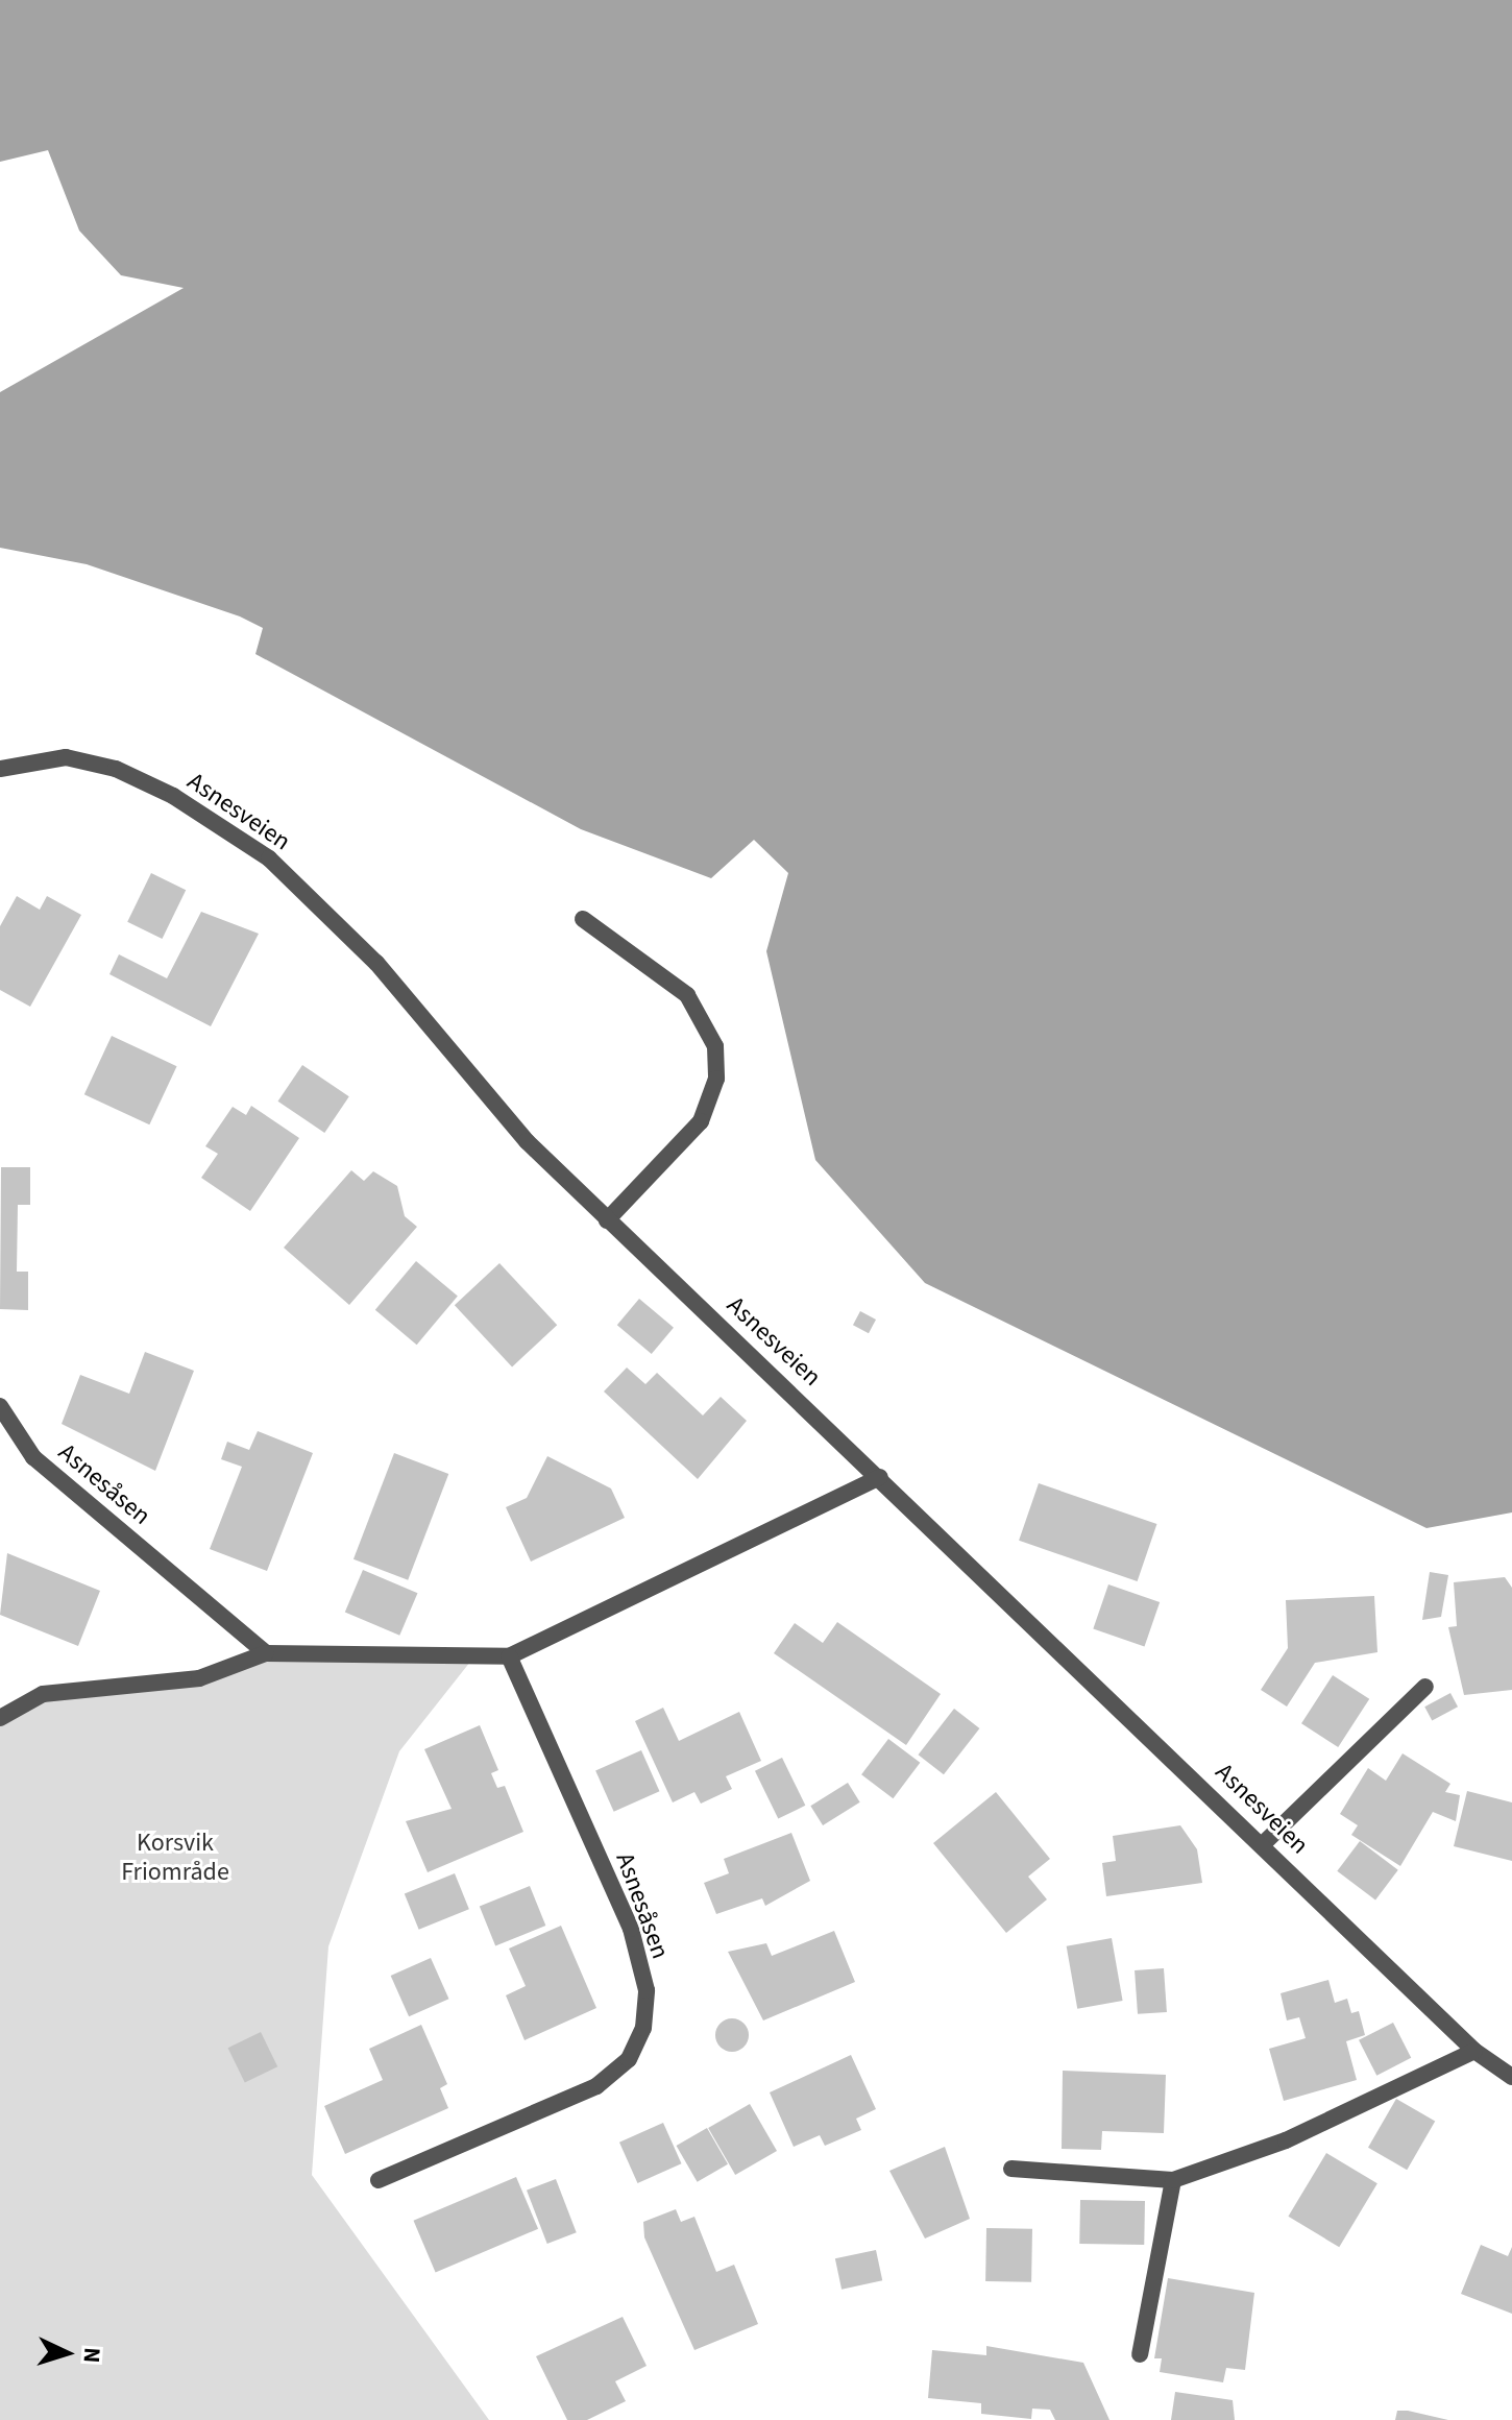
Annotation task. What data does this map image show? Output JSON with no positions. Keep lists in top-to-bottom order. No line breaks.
{"streets":{"street":["Asnesveien","Asnesåsen"]},"parks":["Korsvik Friområde"],"north":"right"}
